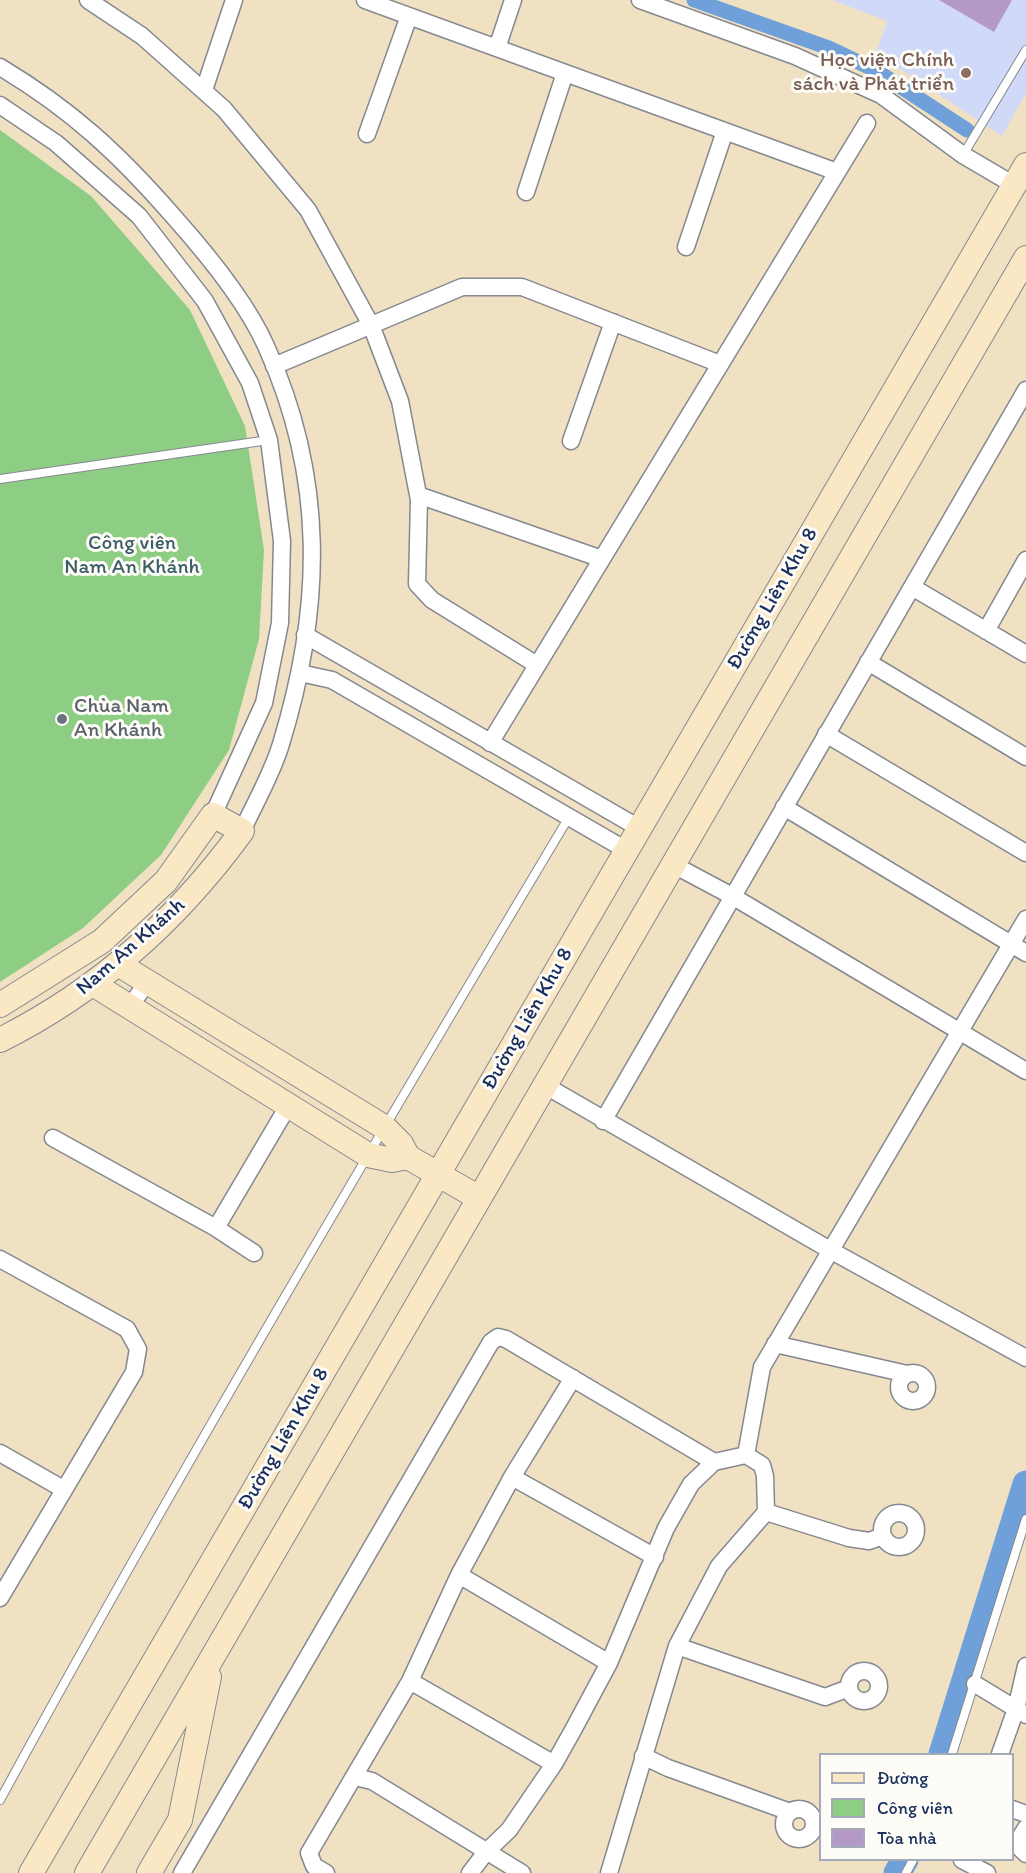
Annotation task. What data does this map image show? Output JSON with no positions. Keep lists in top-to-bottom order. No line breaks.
{"streets":{"street":["Đường Liên Khu 8","Nam An Khánh"]},"parks":["Công viên Nam An Khánh"],"places":["Học viện Chính sách và Phát triển","Chùa Nam An Khánh"],"legend":["Đường","Công viên","Tòa nhà"]}
